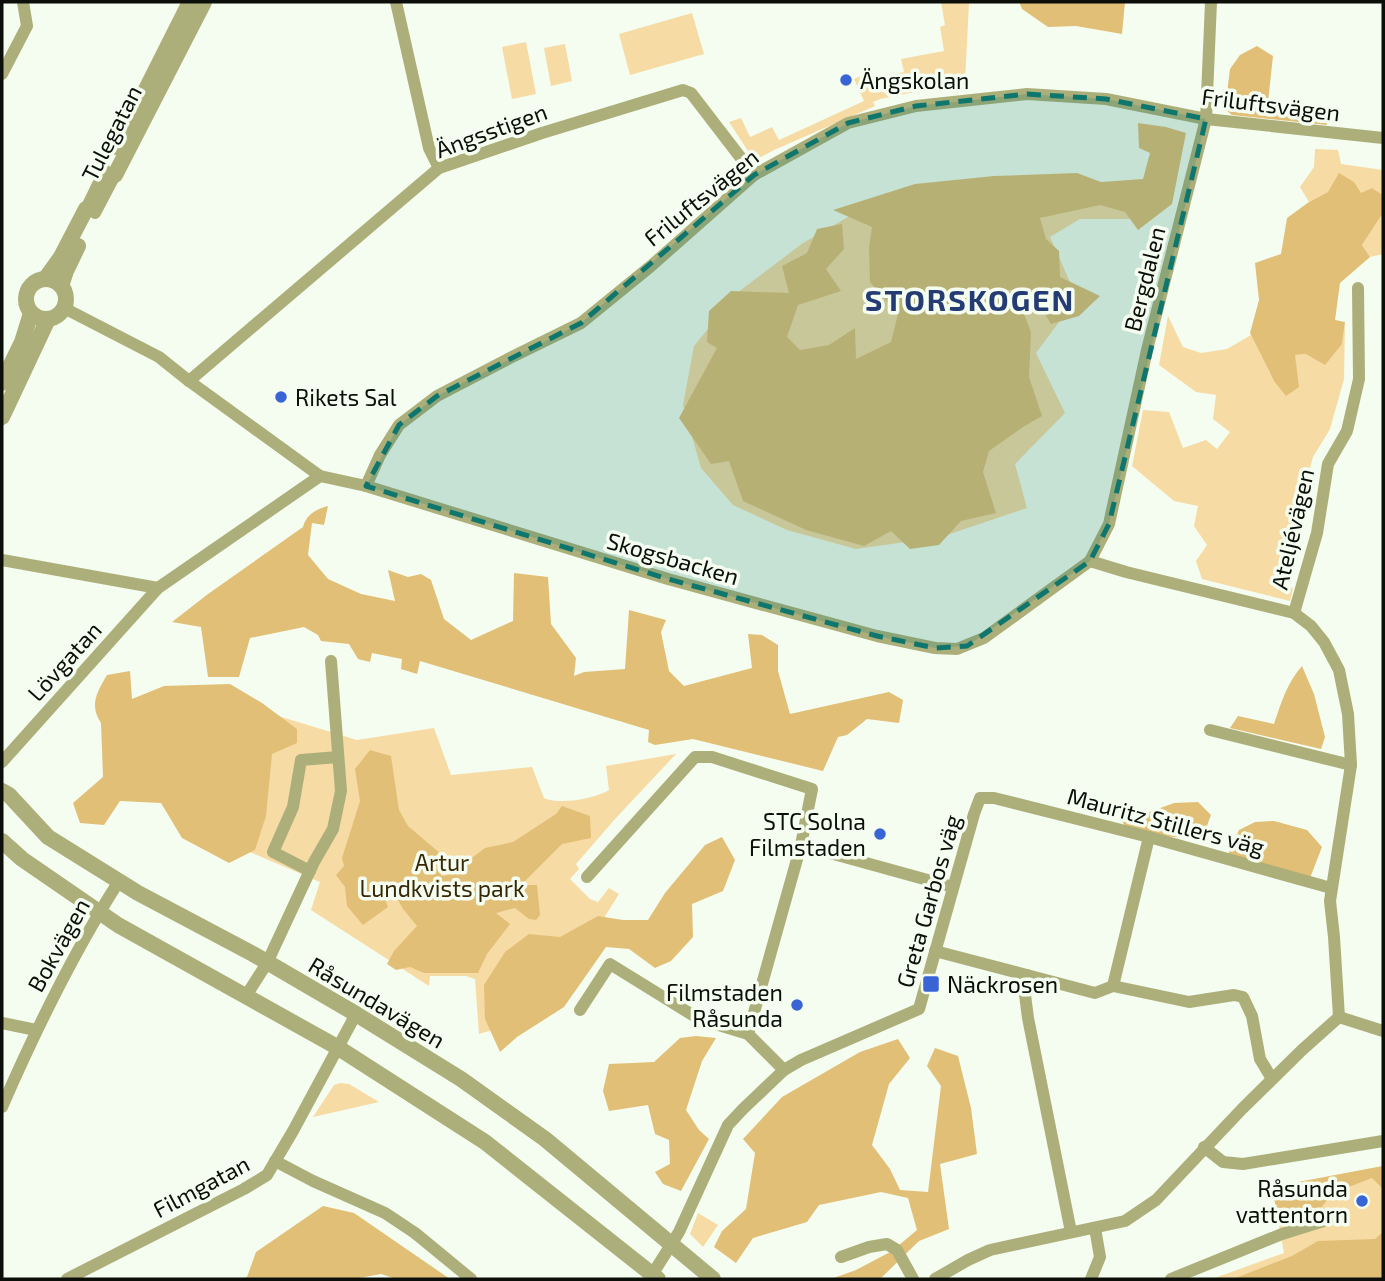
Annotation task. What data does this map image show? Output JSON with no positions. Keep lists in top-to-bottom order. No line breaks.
{"streets":{"street":["Friluftsvägen","Ängsstigen","Tulegatan","Bergdalen","Ateljévägen","Skogsbacken","Lövgatan","Mauritz Stillers väg","Greta Garbos väg","Bokvägen","Råsundavägen","Filmgatan"]},"crossings":[["Friluftsvägen","Ängsstigen"],["Friluftsvägen","Bergdalen"],["Friluftsvägen","Skogsbacken"],["Ängsstigen","Skogsbacken"],["Tulegatan","Skogsbacken"],["Bergdalen","Skogsbacken"],["Ateljévägen","Mauritz Stillers väg"],["Mauritz Stillers väg","Greta Garbos väg"],["Greta Garbos väg","Råsundavägen"],["Bokvägen","Råsundavägen"],["Råsundavägen","Filmgatan"]],"districts":["STORSKOGEN"],"parks":["Artur Lundkvists park"],"places":{"other":["Ängskolan","Rikets Sal","STC Solna Filmstaden","Filmstaden Råsunda","Råsunda vattentorn"],"transit":["Näckrosen"]}}
